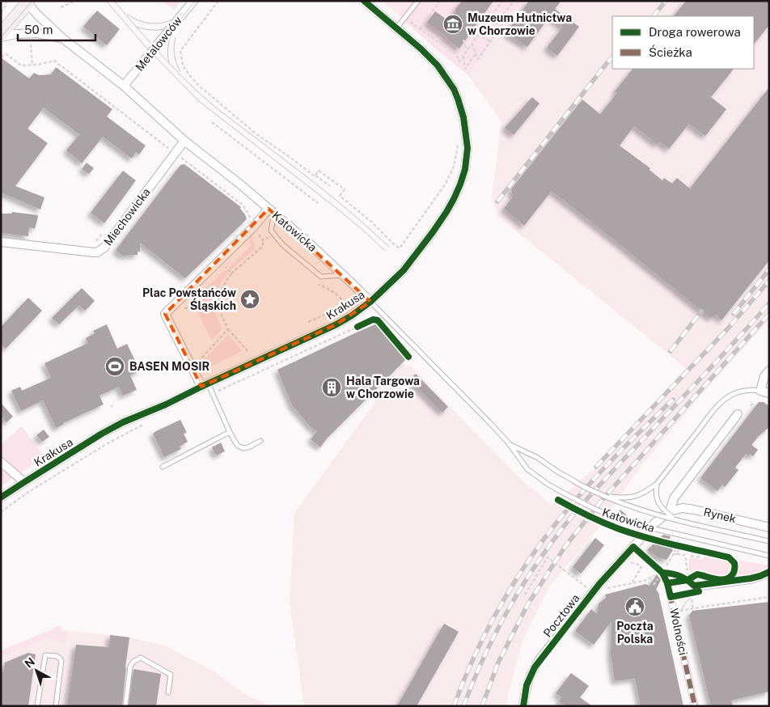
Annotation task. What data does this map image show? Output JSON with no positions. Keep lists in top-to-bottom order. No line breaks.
{"streets":{"street":["Metalowców","Miechowicka","Katowicka","Krakusa","Rynek","Pocztowa","Wolności"]},"crossings":[["Metalowców","Katowicka"],["Miechowicka","Katowicka"],["Katowicka","Krakusa"],["Katowicka","Rynek"],["Katowicka","Pocztowa"],["Rynek","Pocztowa"],["Pocztowa","Wolności"]],"places":{"museum":["Muzeum Hutnictwa w Chorzowie"],"place":["Plac Powstańców Śląskich"],"sports":["BASEN MOSIR"],"building":["Hala Targowa w Chorzowie"],"public building":["Poczta Polska"]},"legend":["Droga rowerowa","Ścieżka"],"scale_bar":"50 m","north":"top left"}
